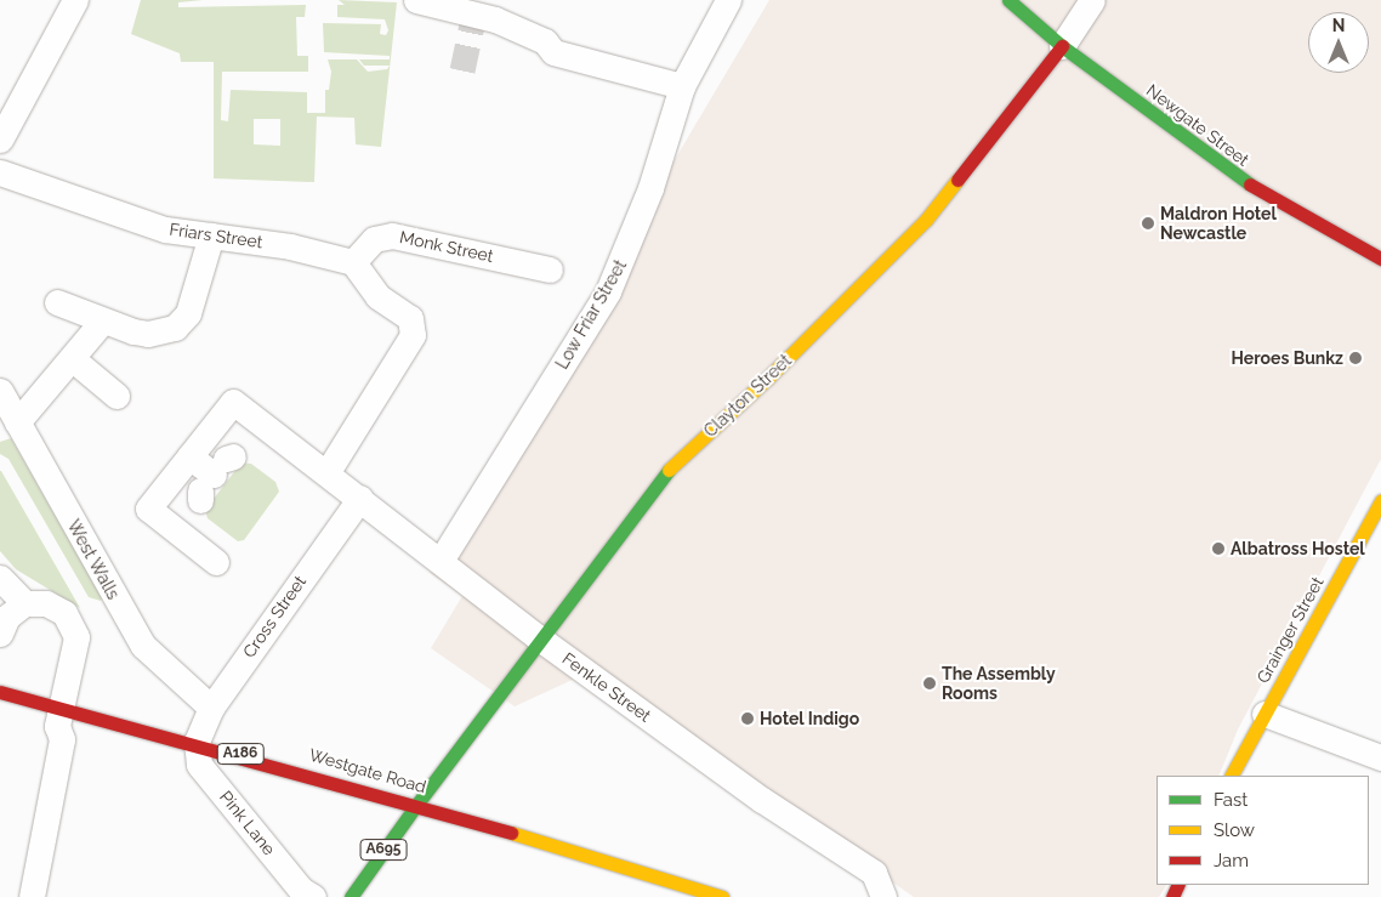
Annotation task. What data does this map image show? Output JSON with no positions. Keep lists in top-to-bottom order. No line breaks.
{"streets":{"main road":["Newgate Street","Clayton Street","Grainger Street","A186","Westgate Road","A695"],"street":["Friars Street","Monk Street","Low Friar Street","West Walls","Cross Street","Fenkle Street","Pink Lane"]},"crossings":[["Newgate Street","Clayton Street"],["Friars Street","Monk Street"],["Low Friar Street","Fenkle Street"],["Clayton Street","Fenkle Street"],["Clayton Street","Westgate Road"],["Clayton Street","A695"],["West Walls","Cross Street"],["Cross Street","Fenkle Street"],["Cross Street","Westgate Road"],["Cross Street","Pink Lane"],["Westgate Road","Pink Lane"],["Westgate Road","A695"]],"places":["Maldron Hotel Newcastle","Heroes Bunkz","Albatross Hostel","The Assembly Rooms","Hotel Indigo"],"legend":["Fast","Slow","Jam"],"north":"top"}
